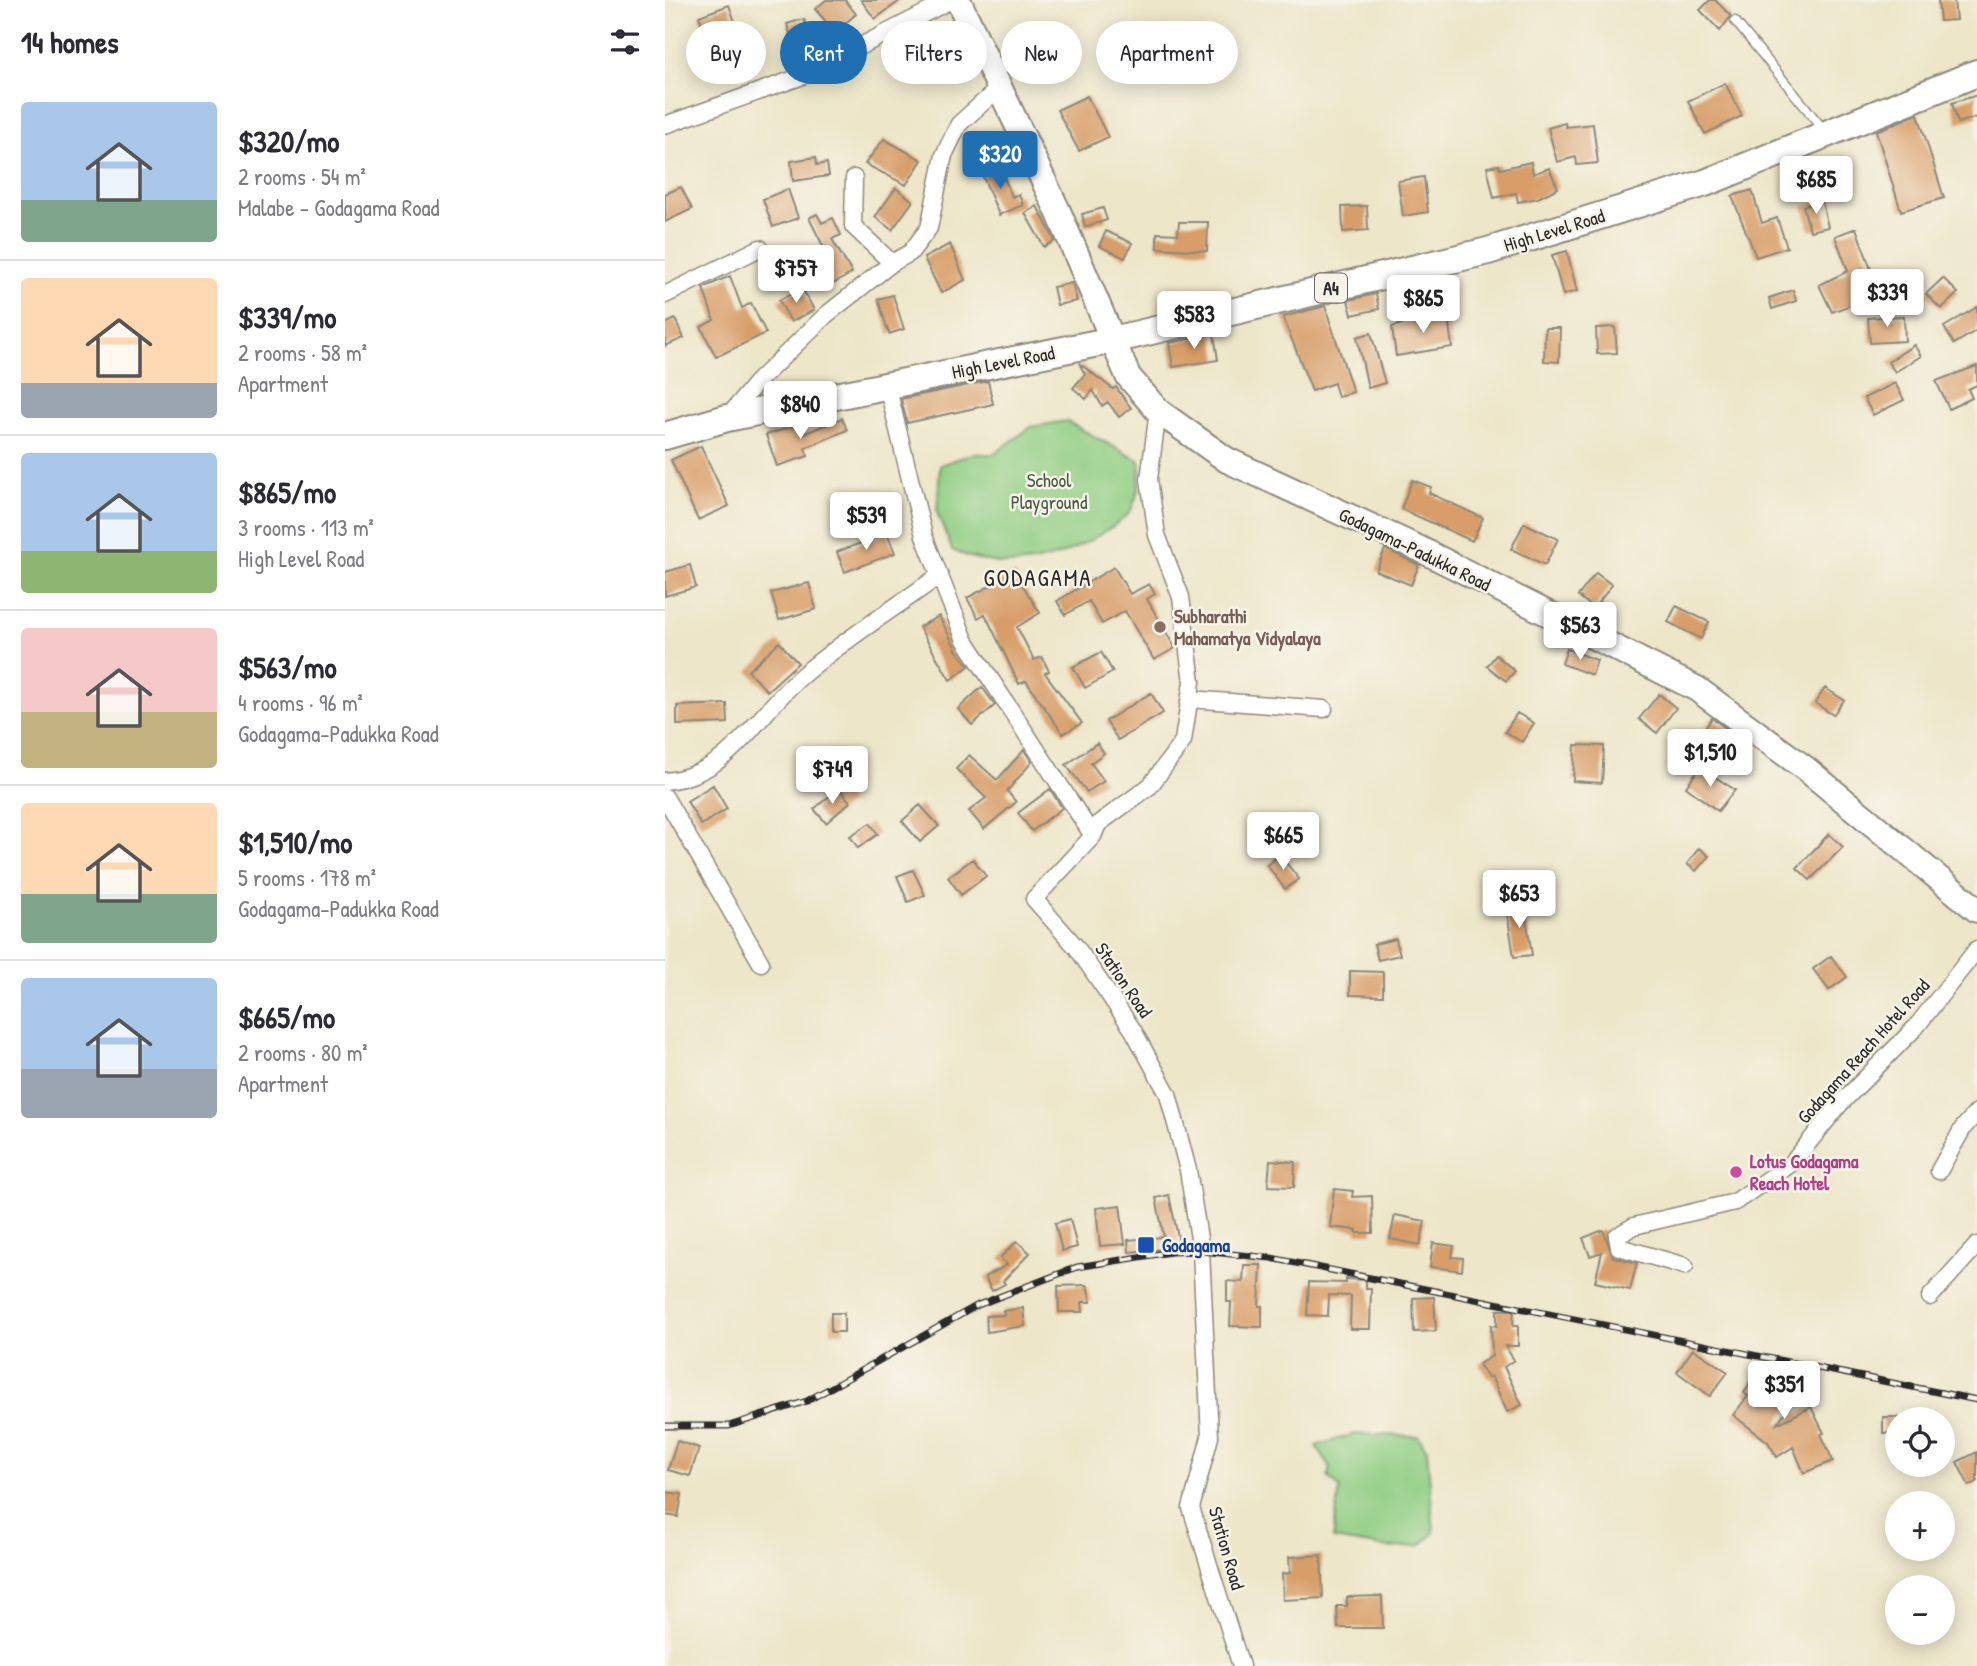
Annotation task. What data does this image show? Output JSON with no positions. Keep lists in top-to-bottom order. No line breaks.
{"streets":{"highway":["High Level Road","A4"],"main road":["Godagama-Padukka Road"],"street":["Station Road","Godagama Reach Hotel Road"]},"crossings":[["High Level Road","Godagama-Padukka Road"]],"districts":["GODAGAMA"],"parks":["School Playground"],"places":{"other":["Subharathi Mahamatya Vidyalaya","Lotus Godagama Reach Hotel"],"transit":["Godagama"]},"page":{"heading":"14 homes","chip":["Buy","Rent","Filters","New","Apartment"],"list":[{"name":"$320/mo","note":"2 rooms · 54 m² · Malabe - Godagama Road"},{"name":"$339/mo","note":"2 rooms · 58 m² · Apartment"},{"name":"$865/mo","note":"3 rooms · 113 m² · High Level Road"},{"name":"$563/mo","note":"4 rooms · 96 m² · Godagama-Padukka Road"},{"name":"$1,510/mo","note":"5 rooms · 178 m² · Godagama-Padukka Road"},{"name":"$665/mo","note":"2 rooms · 80 m² · Apartment"}],"price":["$320","$685","$757","$339","$865","$583","$840","$539","$563","$1,510","$749","$665","$653","$351"],"map_buttons":["+","−"]}}
